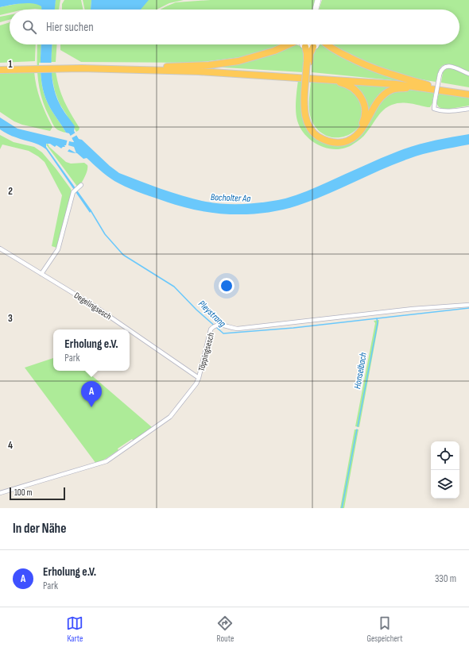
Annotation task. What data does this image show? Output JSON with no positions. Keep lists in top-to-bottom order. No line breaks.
{"streets":{"street":["Degelingsesch","Töppingsesch"]},"crossings":[["Degelingsesch","Töppingsesch"]],"water":["Bocholter Aa","Pleystrang","Honselbach"],"scale_bar":"100 m","page":{"search":"Hier suchen","popup":["Erholung e.V.","Park"],"pins":"A","scale":"100 m","heading":"In der Nähe","list":[{"mark":"A","name":"Erholung e.V.","note":"Park","value":"330 m"}],"nav":["Karte","Route","Gespeichert"]},"grid":{"rows":["1","2","3","4"]}}
